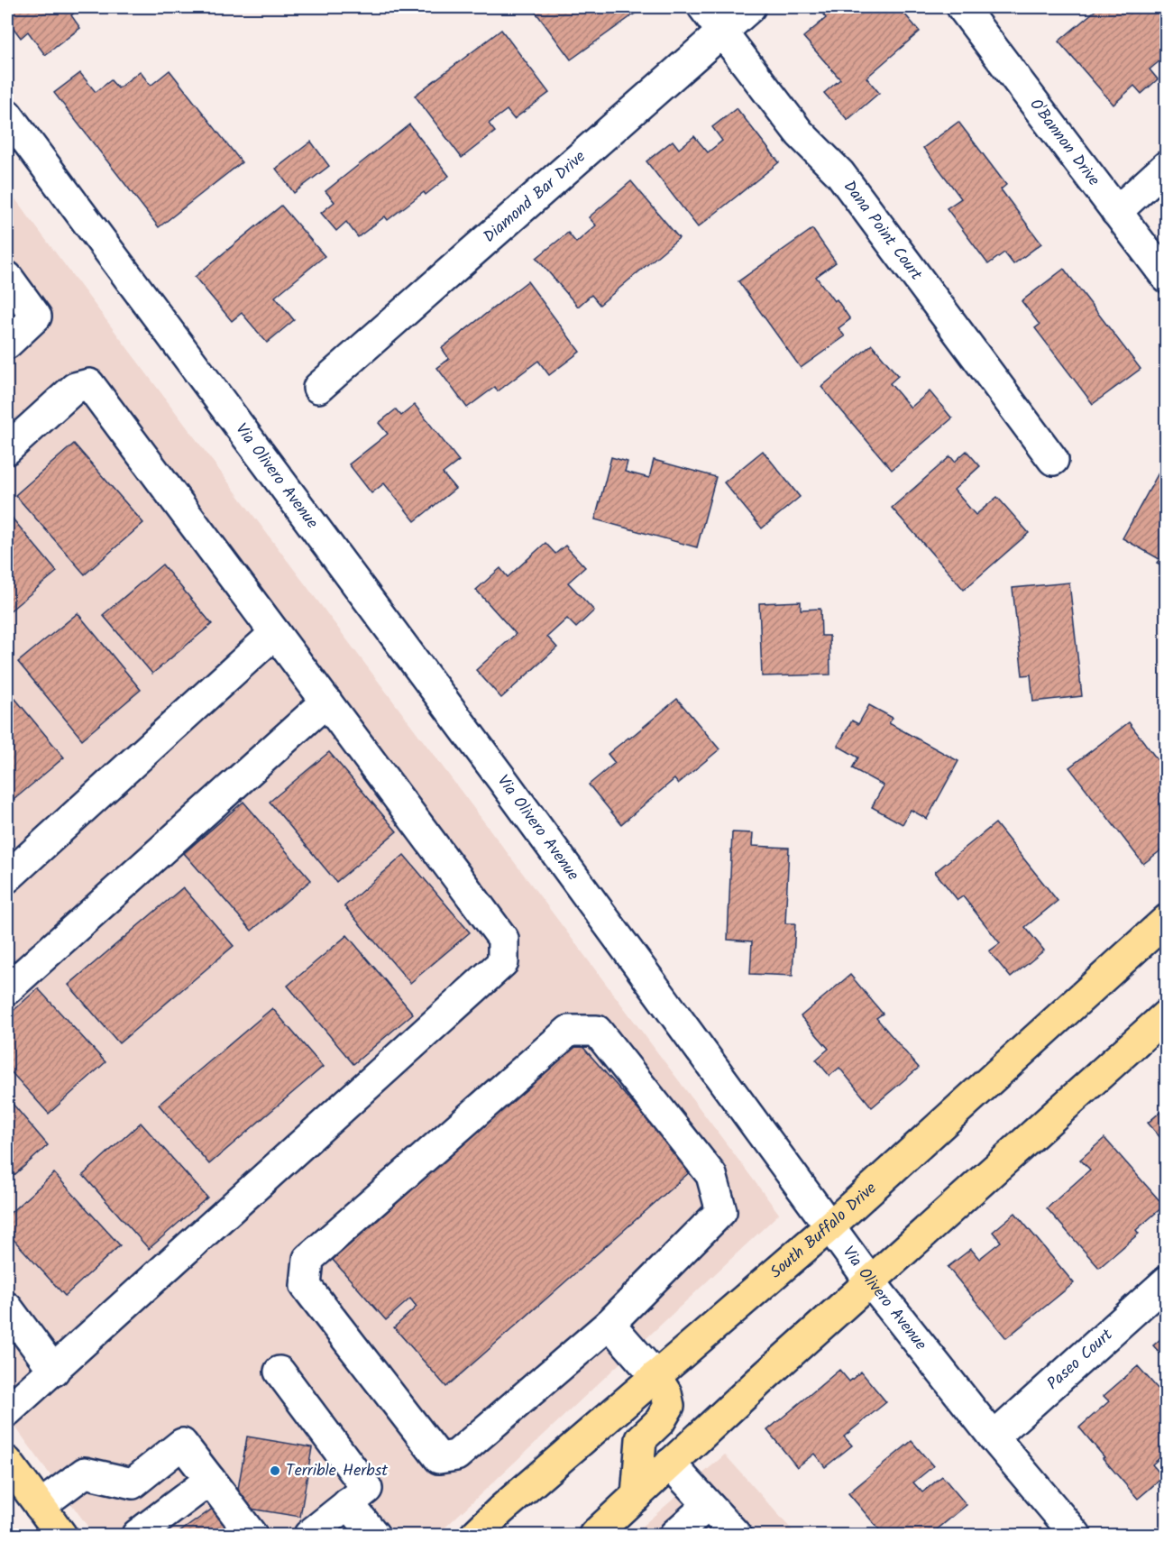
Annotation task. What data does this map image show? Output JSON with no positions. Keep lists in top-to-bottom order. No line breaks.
{"streets":{"main road":["South Buffalo Drive"],"street":["O'Bannon Drive","Diamond Bar Drive","Dana Point Court","Via Olivero Avenue","Paseo Court"]},"crossings":[["Diamond Bar Drive","Dana Point Court"],["Via Olivero Avenue","South Buffalo Drive"],["Via Olivero Avenue","Paseo Court"]],"places":["Terrible Herbst"]}
